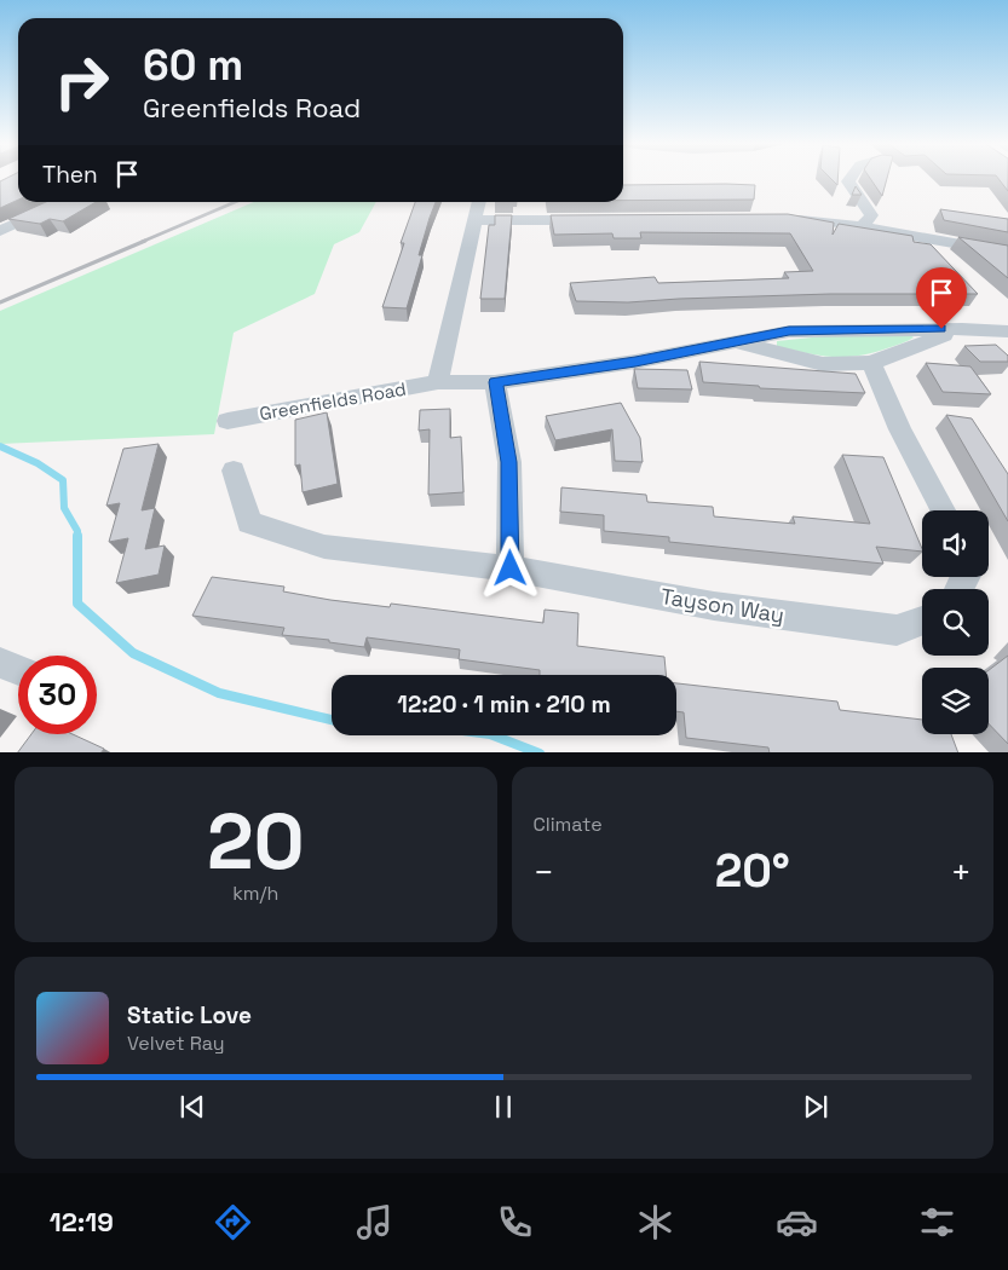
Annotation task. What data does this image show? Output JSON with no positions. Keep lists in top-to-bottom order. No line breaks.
{"streets":{"street":["Greenfields Road","Tayson Way"]},"page":{"turn":["60 m","Greenfields Road"],"then":"Then","limit":"30","trip":"12:20 · 1 min · 210 m","tile":[["20","km/h"],"Climate"],"heat":["−","20°","+"],"song":["Static Love","Velvet Ray"],"tabs":"12:19"}}
